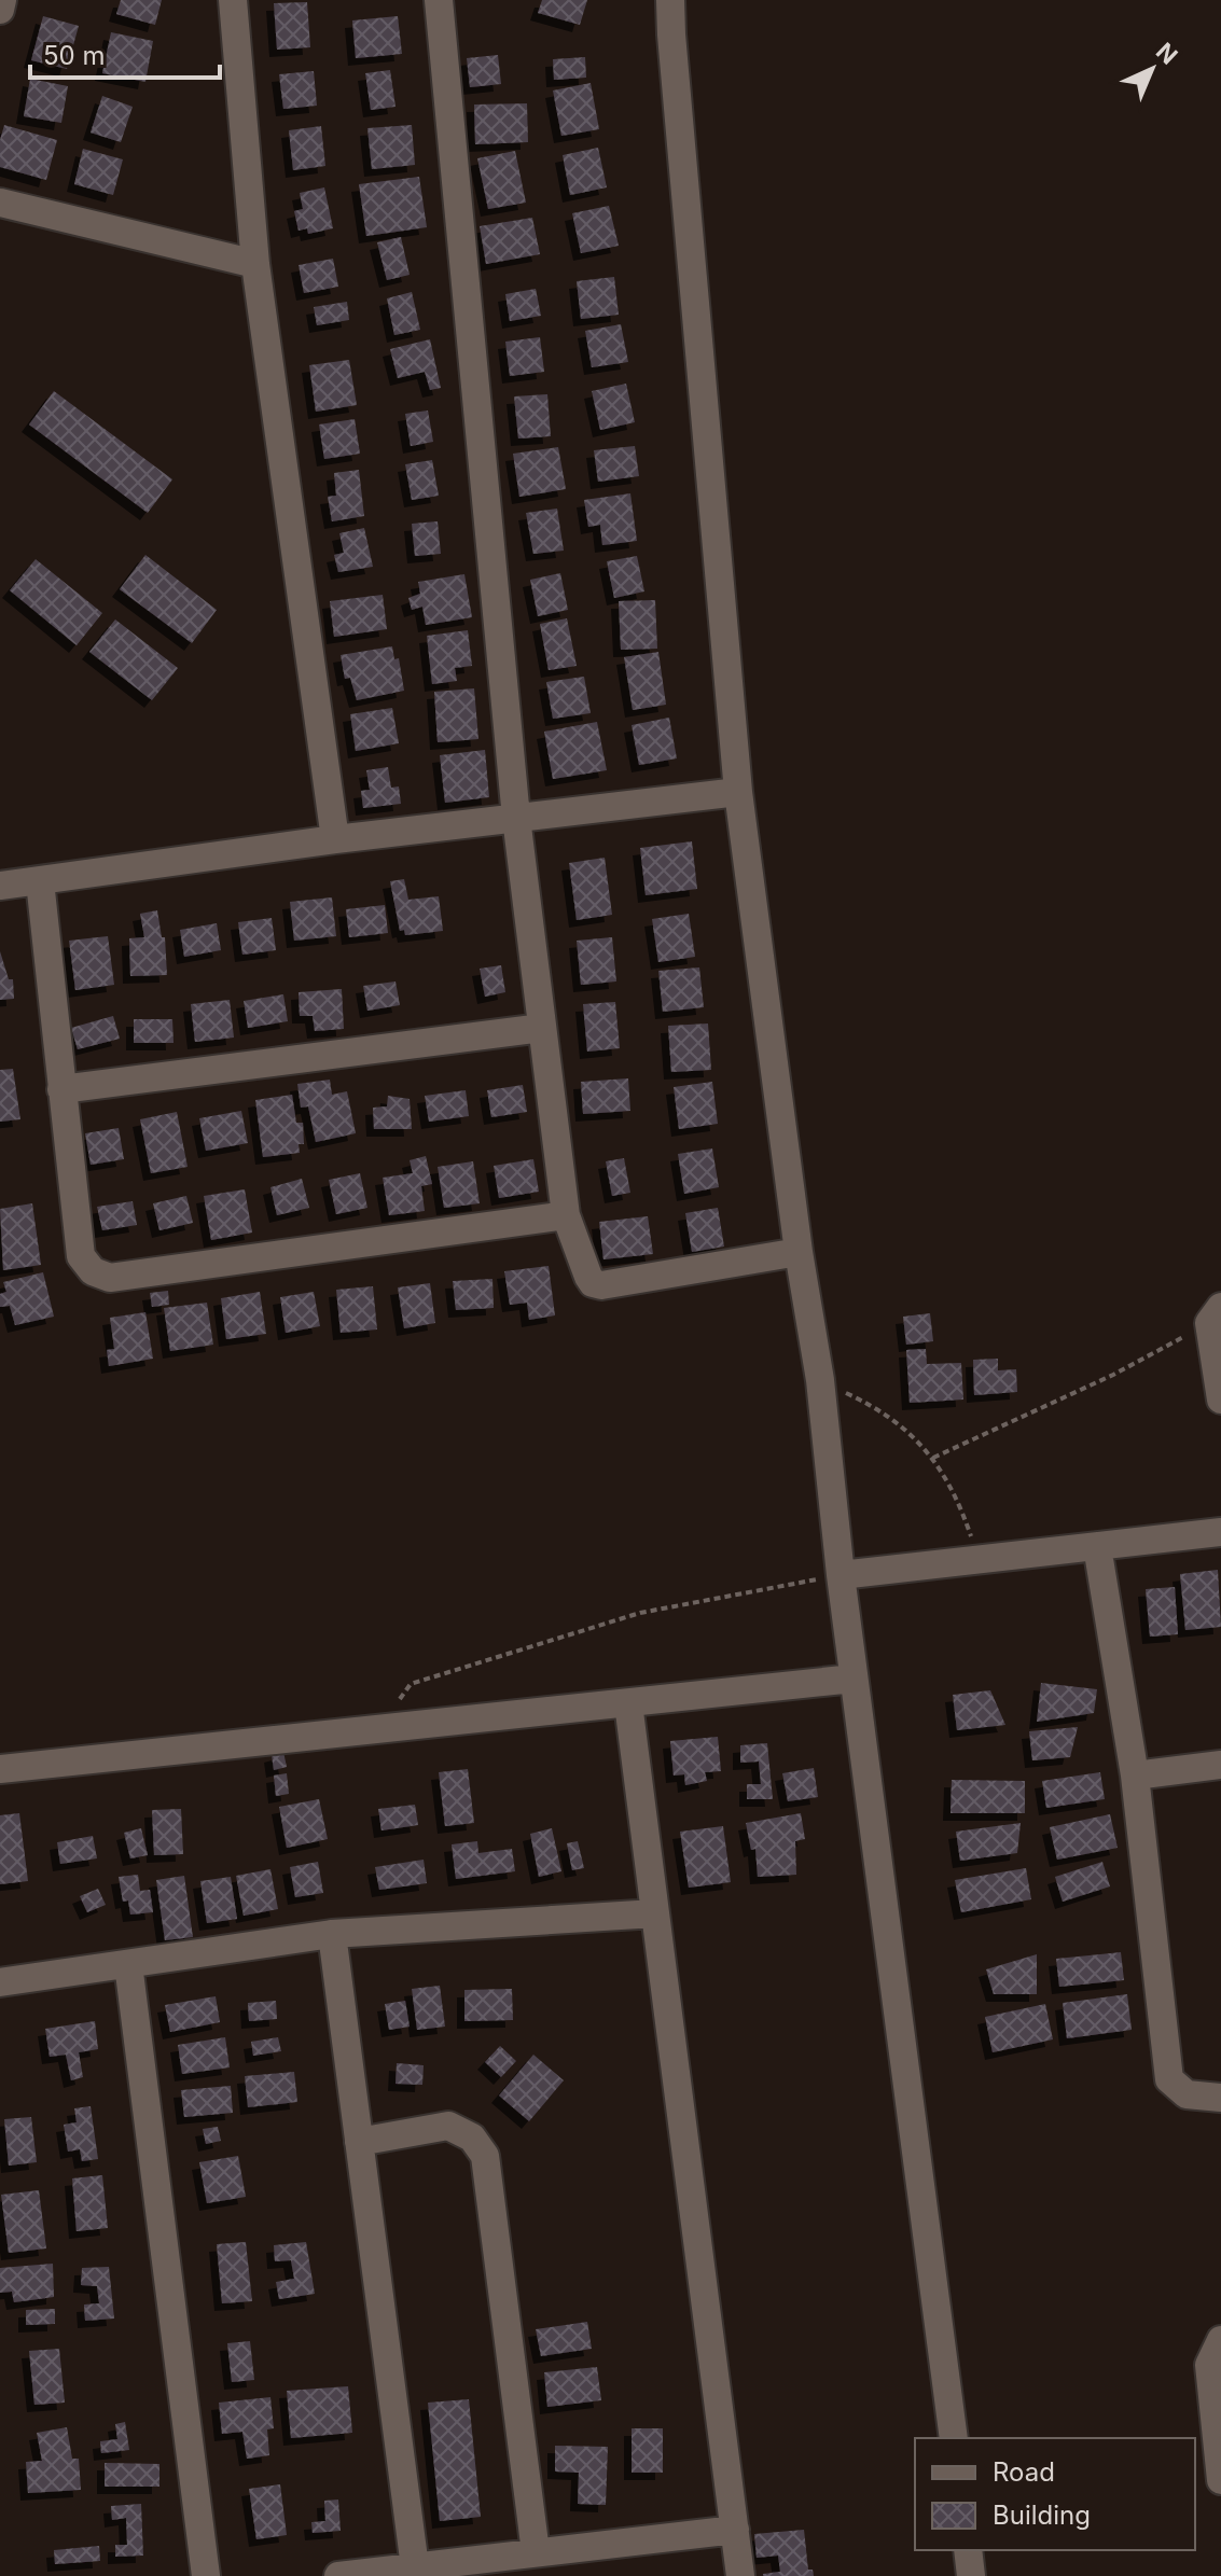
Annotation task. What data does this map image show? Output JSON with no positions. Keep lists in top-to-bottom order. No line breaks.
{"legend":["Road","Building"],"scale_bar":"50 m","north":"top right"}
